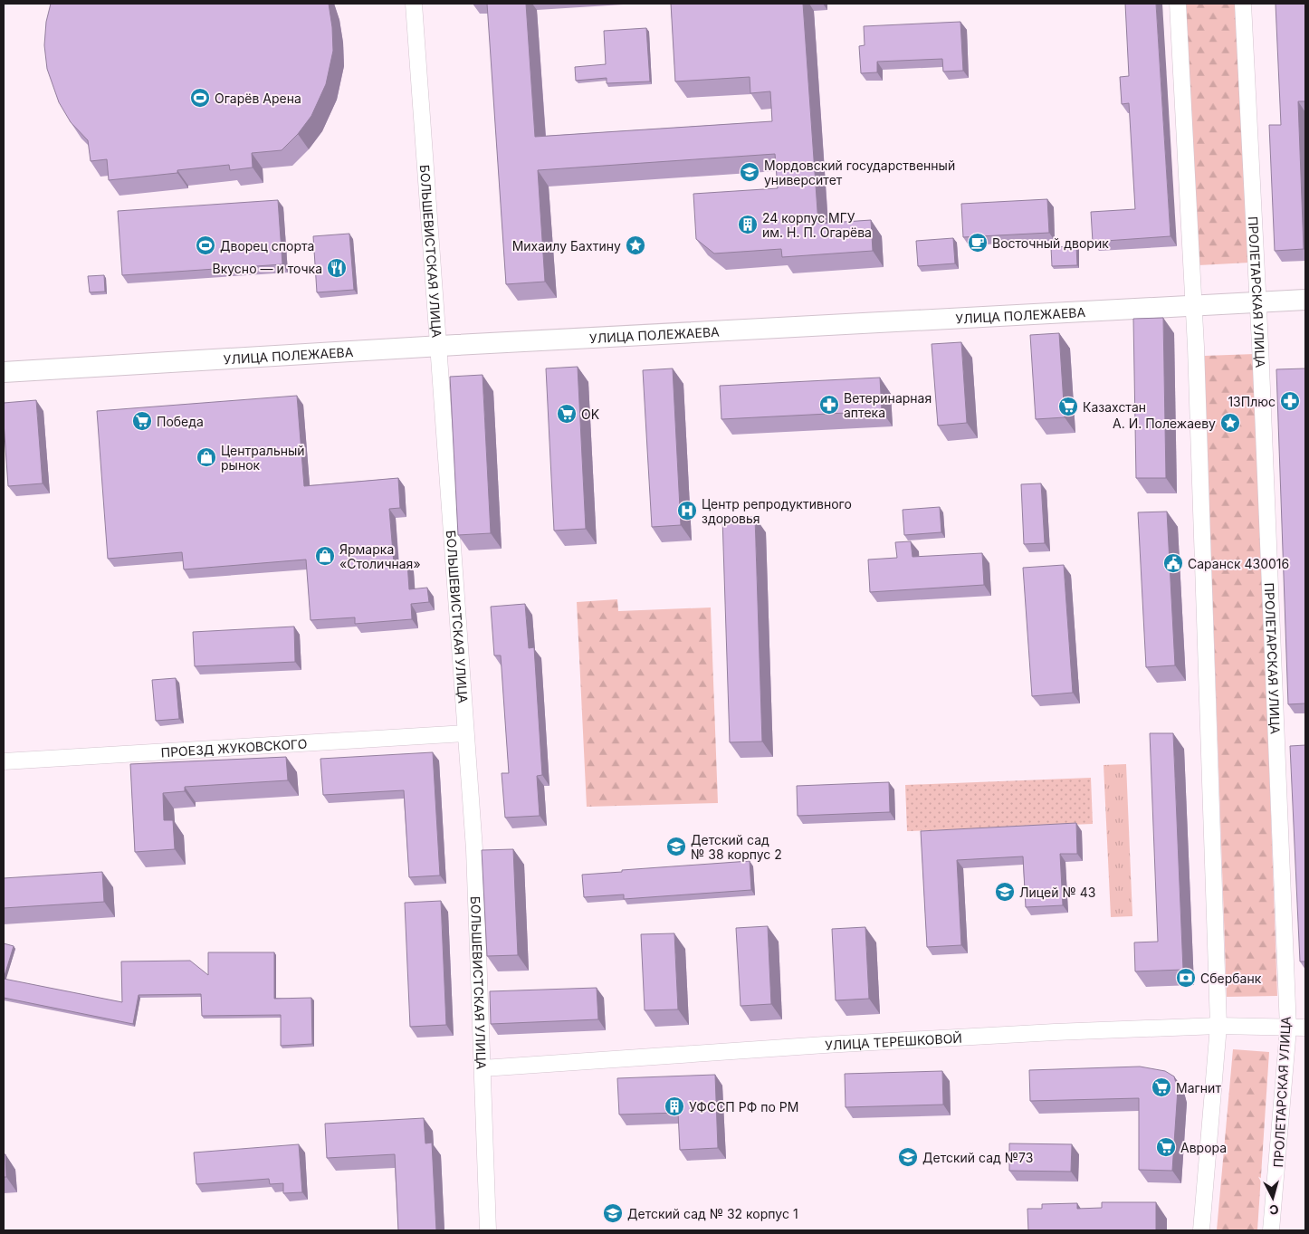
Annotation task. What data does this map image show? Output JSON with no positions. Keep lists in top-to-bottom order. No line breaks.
{"streets":{"main road":["УЛИЦА ПОЛЕЖАЕВА"],"street":["БОЛЬШЕВИСТСКАЯ УЛИЦА","ПРОЛЕТАРСКАЯ УЛИЦА","ПРОЕЗД ЖУКОВСКОГО","УЛИЦА ТЕРЕШКОВОЙ"]},"crossings":[["БОЛЬШЕВИСТСКАЯ УЛИЦА","УЛИЦА ПОЛЕЖАЕВА"],["БОЛЬШЕВИСТСКАЯ УЛИЦА","ПРОЕЗД ЖУКОВСКОГО"],["БОЛЬШЕВИСТСКАЯ УЛИЦА","УЛИЦА ТЕРЕШКОВОЙ"],["ПРОЛЕТАРСКАЯ УЛИЦА","УЛИЦА ПОЛЕЖАЕВА"],["ПРОЛЕТАРСКАЯ УЛИЦА","УЛИЦА ТЕРЕШКОВОЙ"]],"places":{"sports":["Огарёв Арена","Дворец cпорта"],"school or university":["Мордовский государственный университет","Детский сад № 38 корпус 2","Лицей № 43","Детский сад №73","Детский сад № 32 корпус 1"],"building":["24 корпус МГУ им. Н. П. Огарёва","УФССП РФ по РМ"],"cafe":["Восточный дворик"],"place":["Михаилу Бахтину","А. И. Полежаеву"],"restaurant":["Вкусно — и точка"],"pharmacy":["13Плюс","Ветеринарная аптека"],"supermarket":["Казахстан","OK","Победа","Магнит","Аврора"],"shop":["Центральный рынок","Ярмарка «Столичная»"],"hospital":["Центр репродуктивного здоровья"],"public building":["Саранск 430016"],"bank":["Сбербанк"]},"north":"bottom"}
